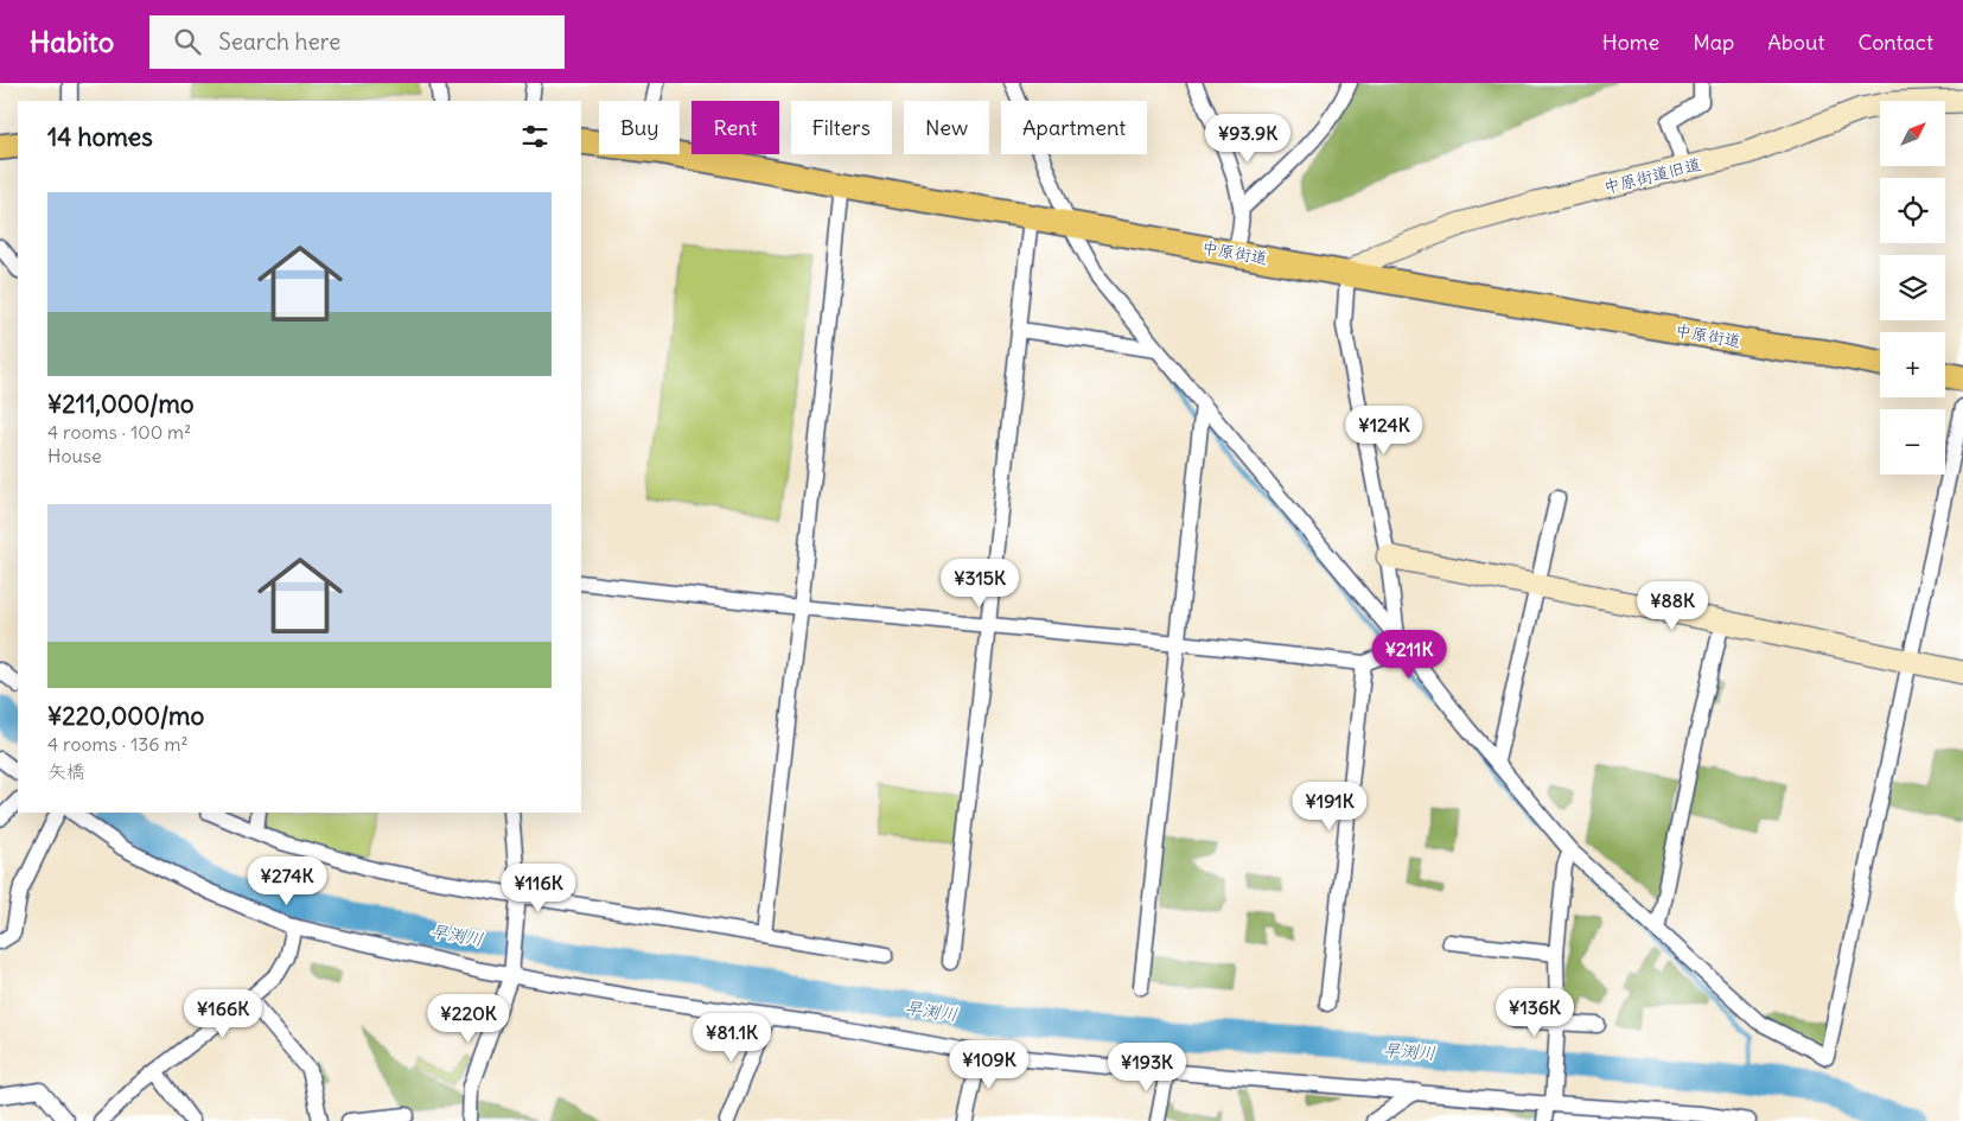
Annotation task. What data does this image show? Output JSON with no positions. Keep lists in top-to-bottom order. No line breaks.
{"streets":{"main road":["中原街道"],"street":["中原街道旧道"]},"crossings":[["中原街道旧道","中原街道"]],"water":["早渕川"],"north":"top right","page":{"header":"Habito","search":"Search here","nav":["Home","Map","About","Contact"],"map_buttons":["+","−"],"chip":["Buy","Rent","Filters","New","Apartment"],"heading":"14 homes","price":["¥93.9K","¥124K","¥315K","¥88K","¥211K","¥191K","¥274K","¥116K","¥136K","¥166K","¥220K","¥81.1K","¥109K","¥193K"],"list":[{"name":"¥211,000/mo","note":"4 rooms · 100 m² · House"},{"name":"¥220,000/mo","note":"4 rooms · 136 m² · 矢橋"}]}}
